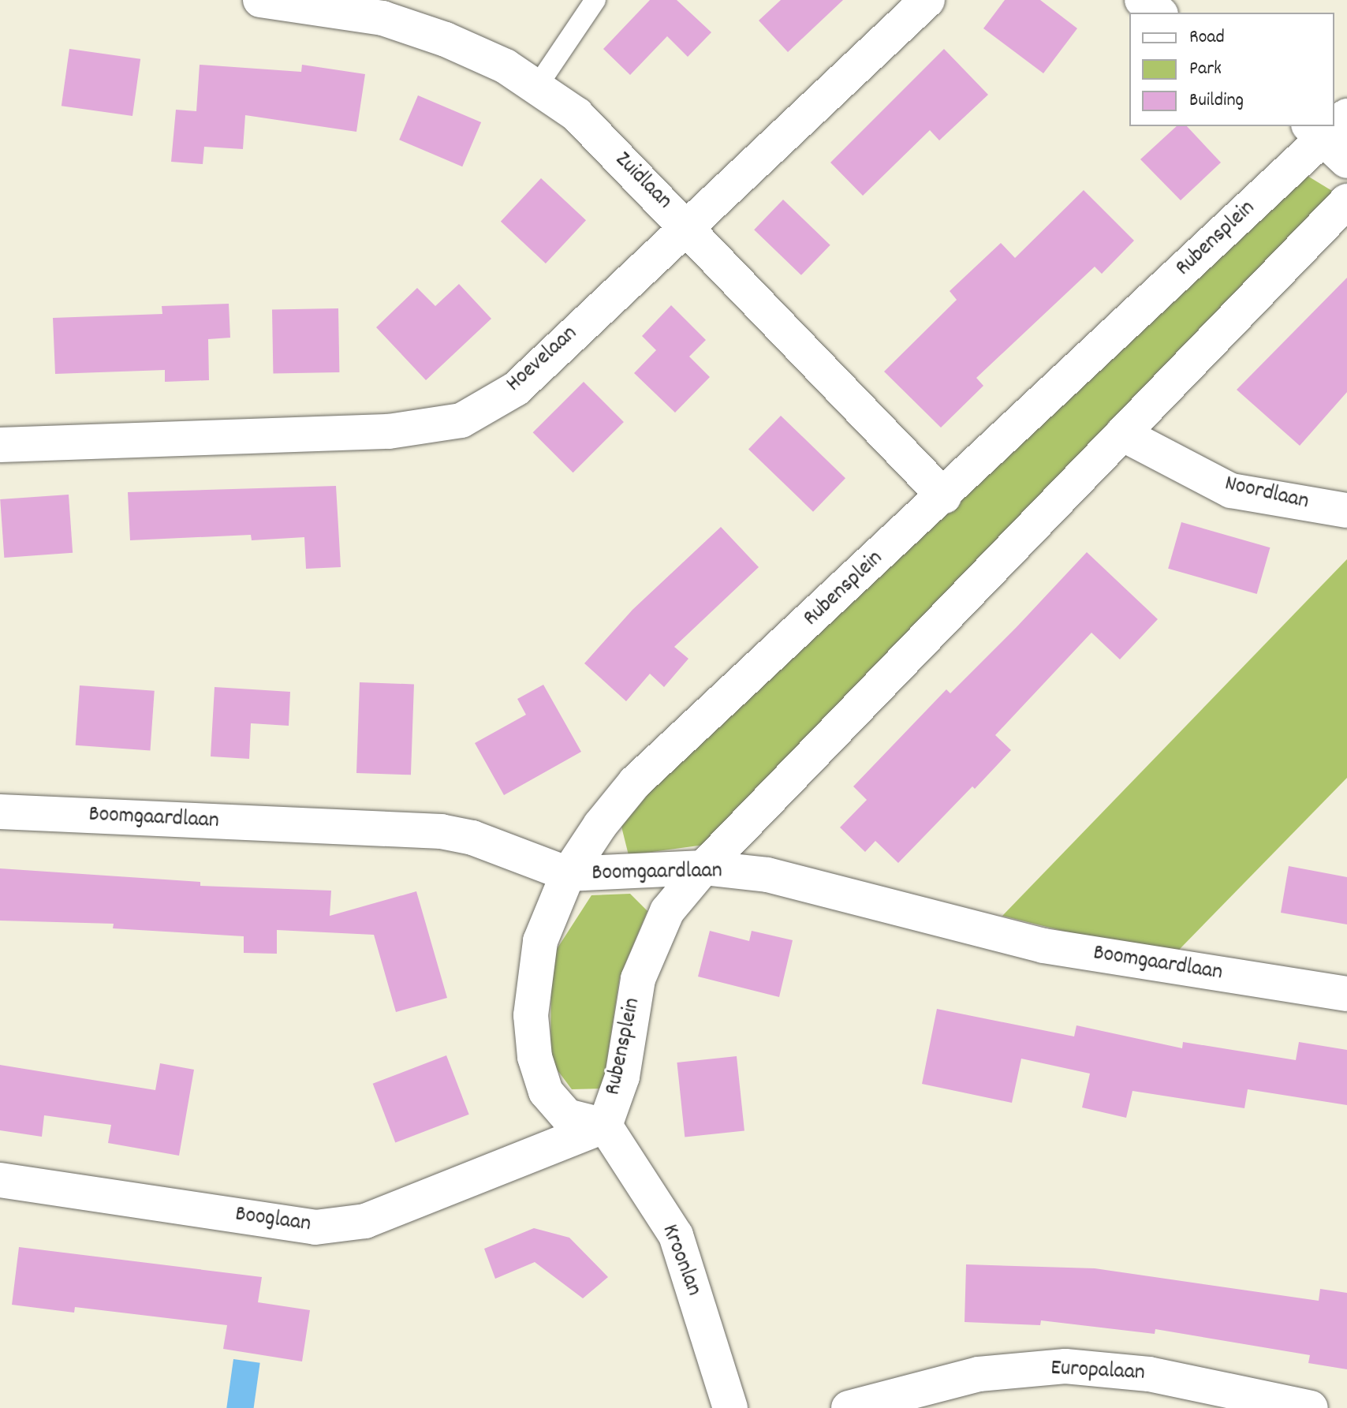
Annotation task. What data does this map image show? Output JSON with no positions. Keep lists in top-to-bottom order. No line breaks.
{"streets":{"street":["Zuidlaan","Rubensplein","Hoevelaan","Noordlaan","Boomgaardlaan","Booglaan","Kroonlan","Europalaan"]},"crossings":[["Zuidlaan","Rubensplein"],["Zuidlaan","Hoevelaan"],["Rubensplein","Noordlaan"],["Rubensplein","Boomgaardlaan"],["Rubensplein","Booglaan"],["Rubensplein","Kroonlan"],["Booglaan","Kroonlan"]],"legend":["Road","Park","Building"]}
